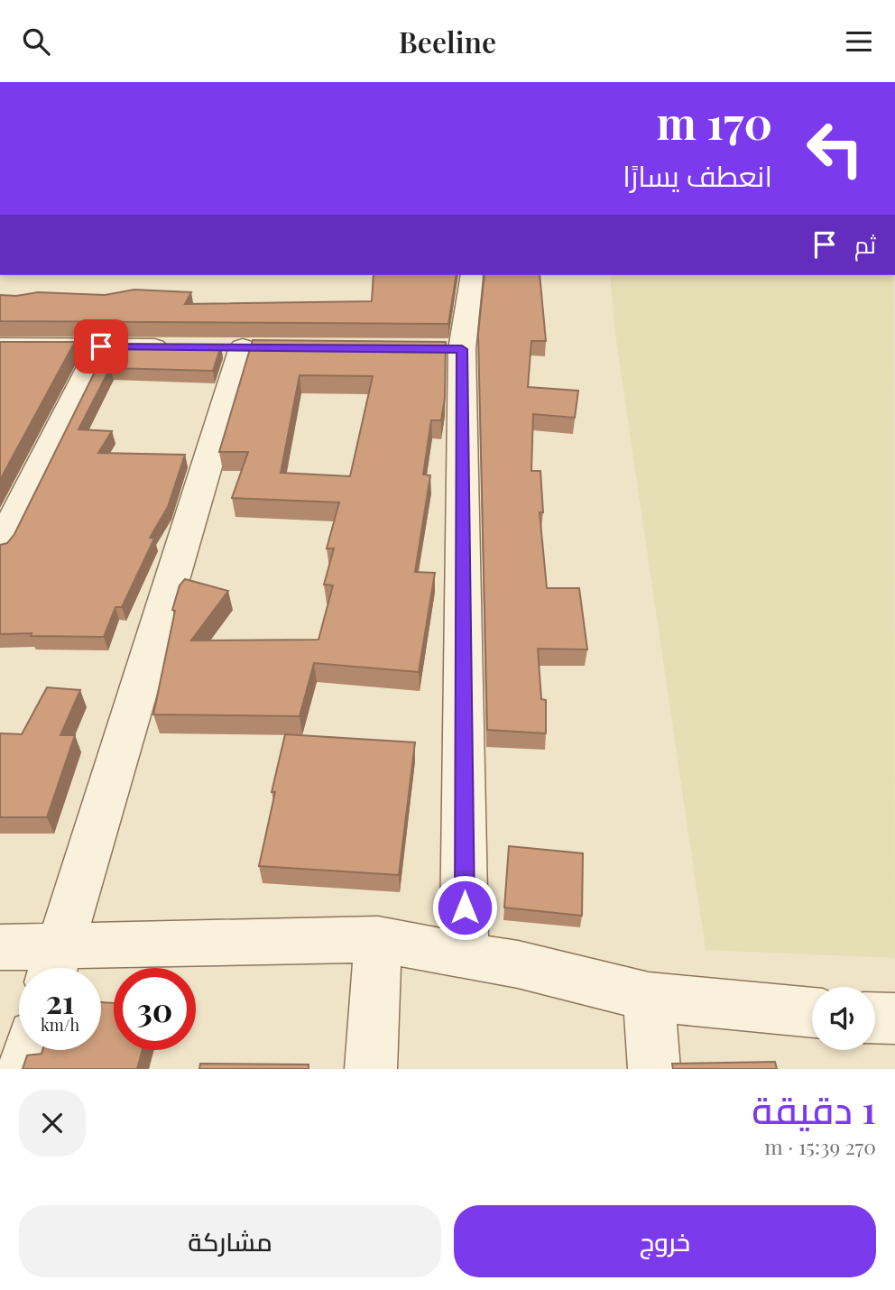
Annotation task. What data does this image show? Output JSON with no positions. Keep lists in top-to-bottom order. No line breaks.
{"page":{"header":"Beeline","turn":["170 m","انعطف يسارًا"],"then":"ثم","speed":"21 km/h","limit":"30","heading":["1 دقيقة","270 m · 15:39"],"buttons":["خروج","مشاركة"]}}
